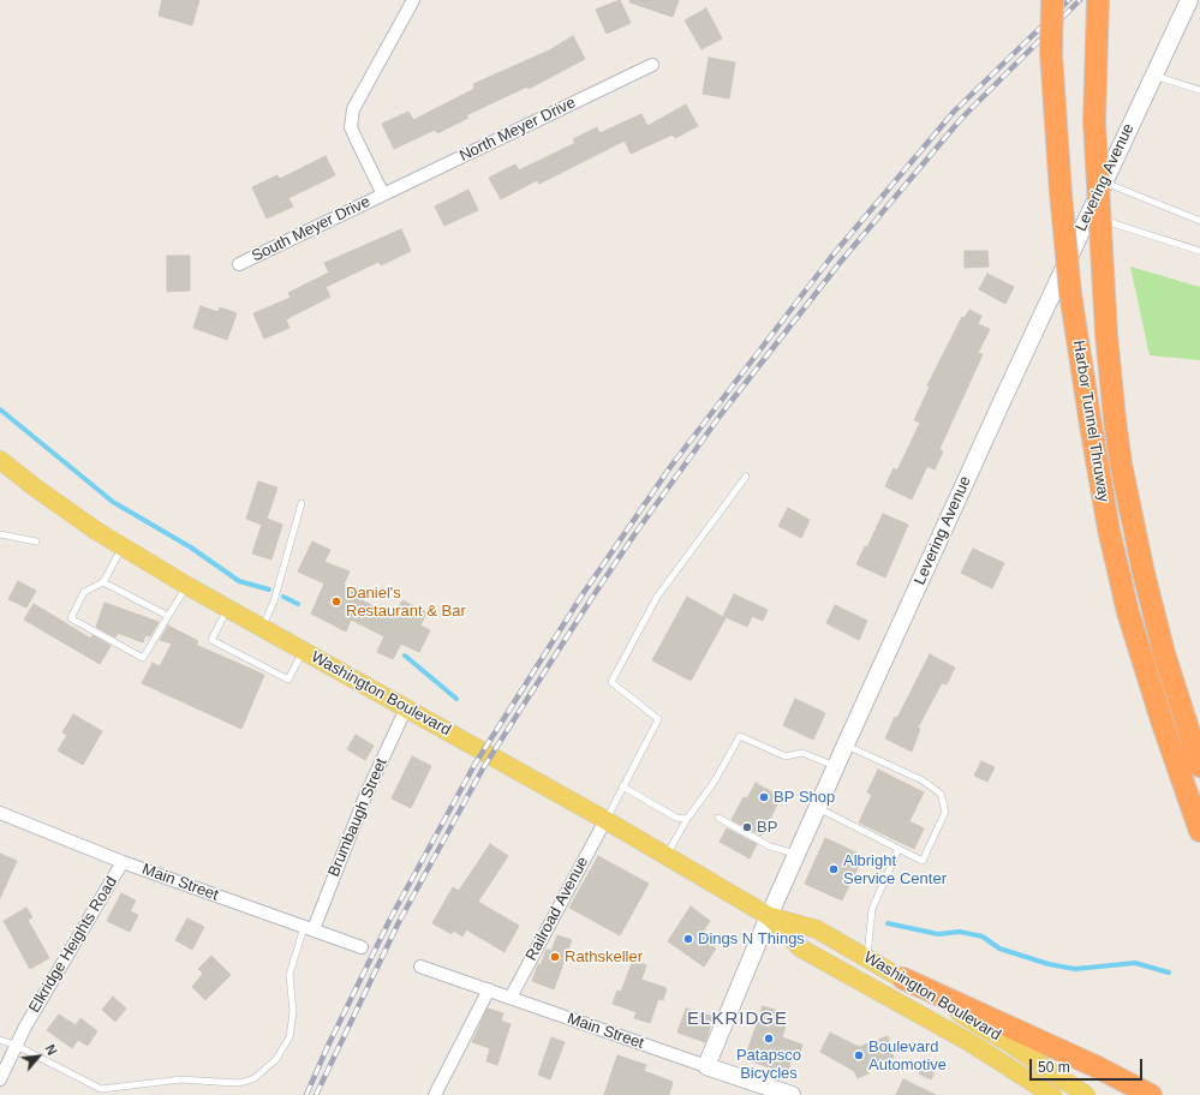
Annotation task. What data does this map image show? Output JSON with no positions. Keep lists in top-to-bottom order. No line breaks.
{"streets":{"highway":["Harbor Tunnel Thruway"],"main road":["Washington Boulevard"],"street":["North Meyer Drive","Levering Avenue","South Meyer Drive","Brumbaugh Street","Main Street","Railroad Avenue","Elkridge Heights Road"]},"crossings":[["North Meyer Drive","South Meyer Drive"],["Levering Avenue","Washington Boulevard"],["Levering Avenue","Main Street"],["Washington Boulevard","Brumbaugh Street"],["Washington Boulevard","Railroad Avenue"],["Brumbaugh Street","Main Street"],["Main Street","Railroad Avenue"],["Main Street","Elkridge Heights Road"]],"districts":["ELKRIDGE"],"places":["Daniel's Restaurant & Bar","BP Shop","BP","Albright Service Center","Dings N Things","Rathskeller","Patapsco Bicycles","Boulevard Automotive"],"scale_bar":"50 m","north":"top right"}
